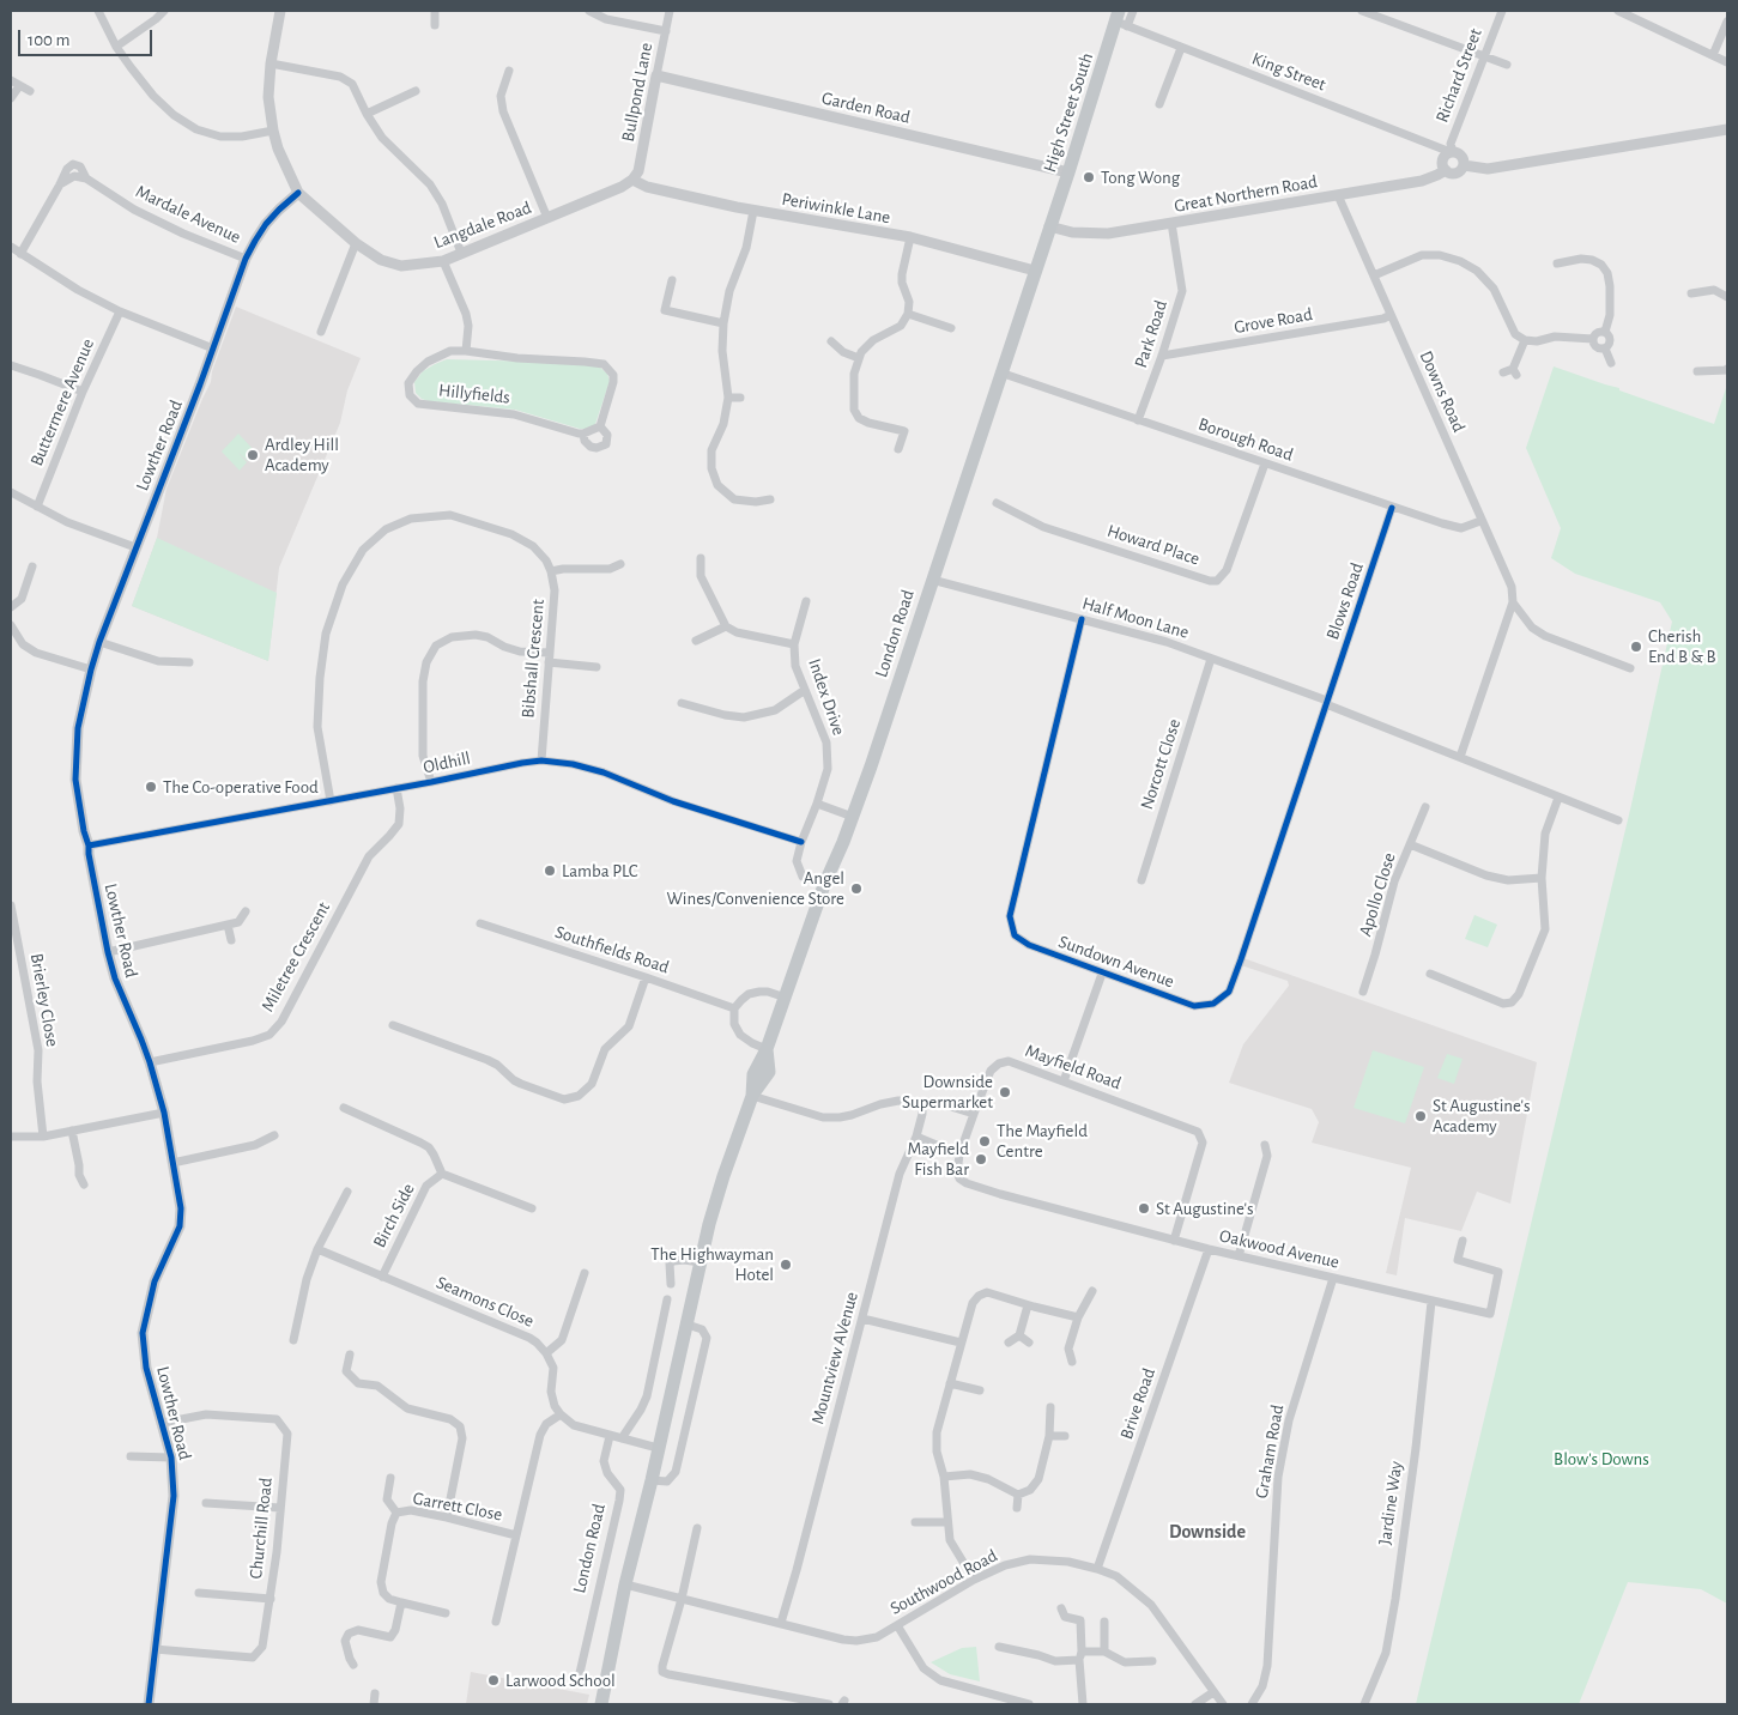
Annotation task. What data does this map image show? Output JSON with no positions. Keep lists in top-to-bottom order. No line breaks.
{"streets":{"main road":["High Street South","London Road"],"street":["King Street","Richard Street","Bullpond Lane","Garden Road","Great Northern Road","Periwinkle Lane","Mardale Avenue","Langdale Road","Grove Road","Park Road","Downs Road","Hillyfields","Buttermere Avenue","Borough Road","Lowther Road","Howard Place","Blows Road","Half Moon Lane","Bibshall Crescent","Index Drive","Oldhill","Norcott Close","Apollo Close","Southfields Road","Miletree Crescent","Sundown Avenue","Brierley Close","Mayfield Road","Birch Side","Oakwood Avenue","Seamons Close","Mountview AVenue","Brive Road","Graham Road","Jardine Way","Garrett Close","Churchill Road","Southwood Road"]},"crossings":[["King Street","Richard Street"],["King Street","High Street South"],["King Street","Great Northern Road"],["Richard Street","Great Northern Road"],["Bullpond Lane","Garden Road"],["Bullpond Lane","Periwinkle Lane"],["Bullpond Lane","Langdale Road"],["Garden Road","High Street South"],["High Street South","Great Northern Road"],["High Street South","London Road"],["Great Northern Road","Park Road"],["Great Northern Road","Downs Road"],["Great Northern Road","London Road"],["Periwinkle Lane","Langdale Road"],["Periwinkle Lane","London Road"],["Mardale Avenue","Lowther Road"],["Langdale Road","Lowther Road"],["Grove Road","Park Road"],["Grove Road","Downs Road"],["Park Road","Borough Road"],["Downs Road","Borough Road"],["Borough Road","Howard Place"],["Borough Road","Blows Road"],["Borough Road","London Road"],["Lowther Road","Oldhill"],["Lowther Road","Miletree Crescent"],["Lowther Road","Churchill Road"],["Blows Road","Half Moon Lane"],["Blows Road","Sundown Avenue"],["Half Moon Lane","London Road"],["Half Moon Lane","Norcott Close"],["Half Moon Lane","Sundown Avenue"],["London Road","Index Drive"],["London Road","Southwood Road"],["Bibshall Crescent","Oldhill"],["Index Drive","Oldhill"],["Oldhill","Miletree Crescent"],["Mayfield Road","Oakwood Avenue"],["Birch Side","Seamons Close"],["Oakwood Avenue","Brive Road"],["Oakwood Avenue","Graham Road"],["Oakwood Avenue","Jardine Way"],["Mountview AVenue","Southwood Road"],["Brive Road","Southwood Road"]],"districts":["Downside"],"parks":["Blow's Downs"],"places":["Tong Wong","Ardley Hill Academy","Cherish End B & B","The Co-operative Food","Lamba PLC","Angel Wines/Convenience Store","Downside Supermarket","St Augustine's Academy","The Mayfield Centre","Mayfield Fish Bar","St Augustine's","The Highwayman Hotel","Larwood School"],"scale_bar":"100 m"}
